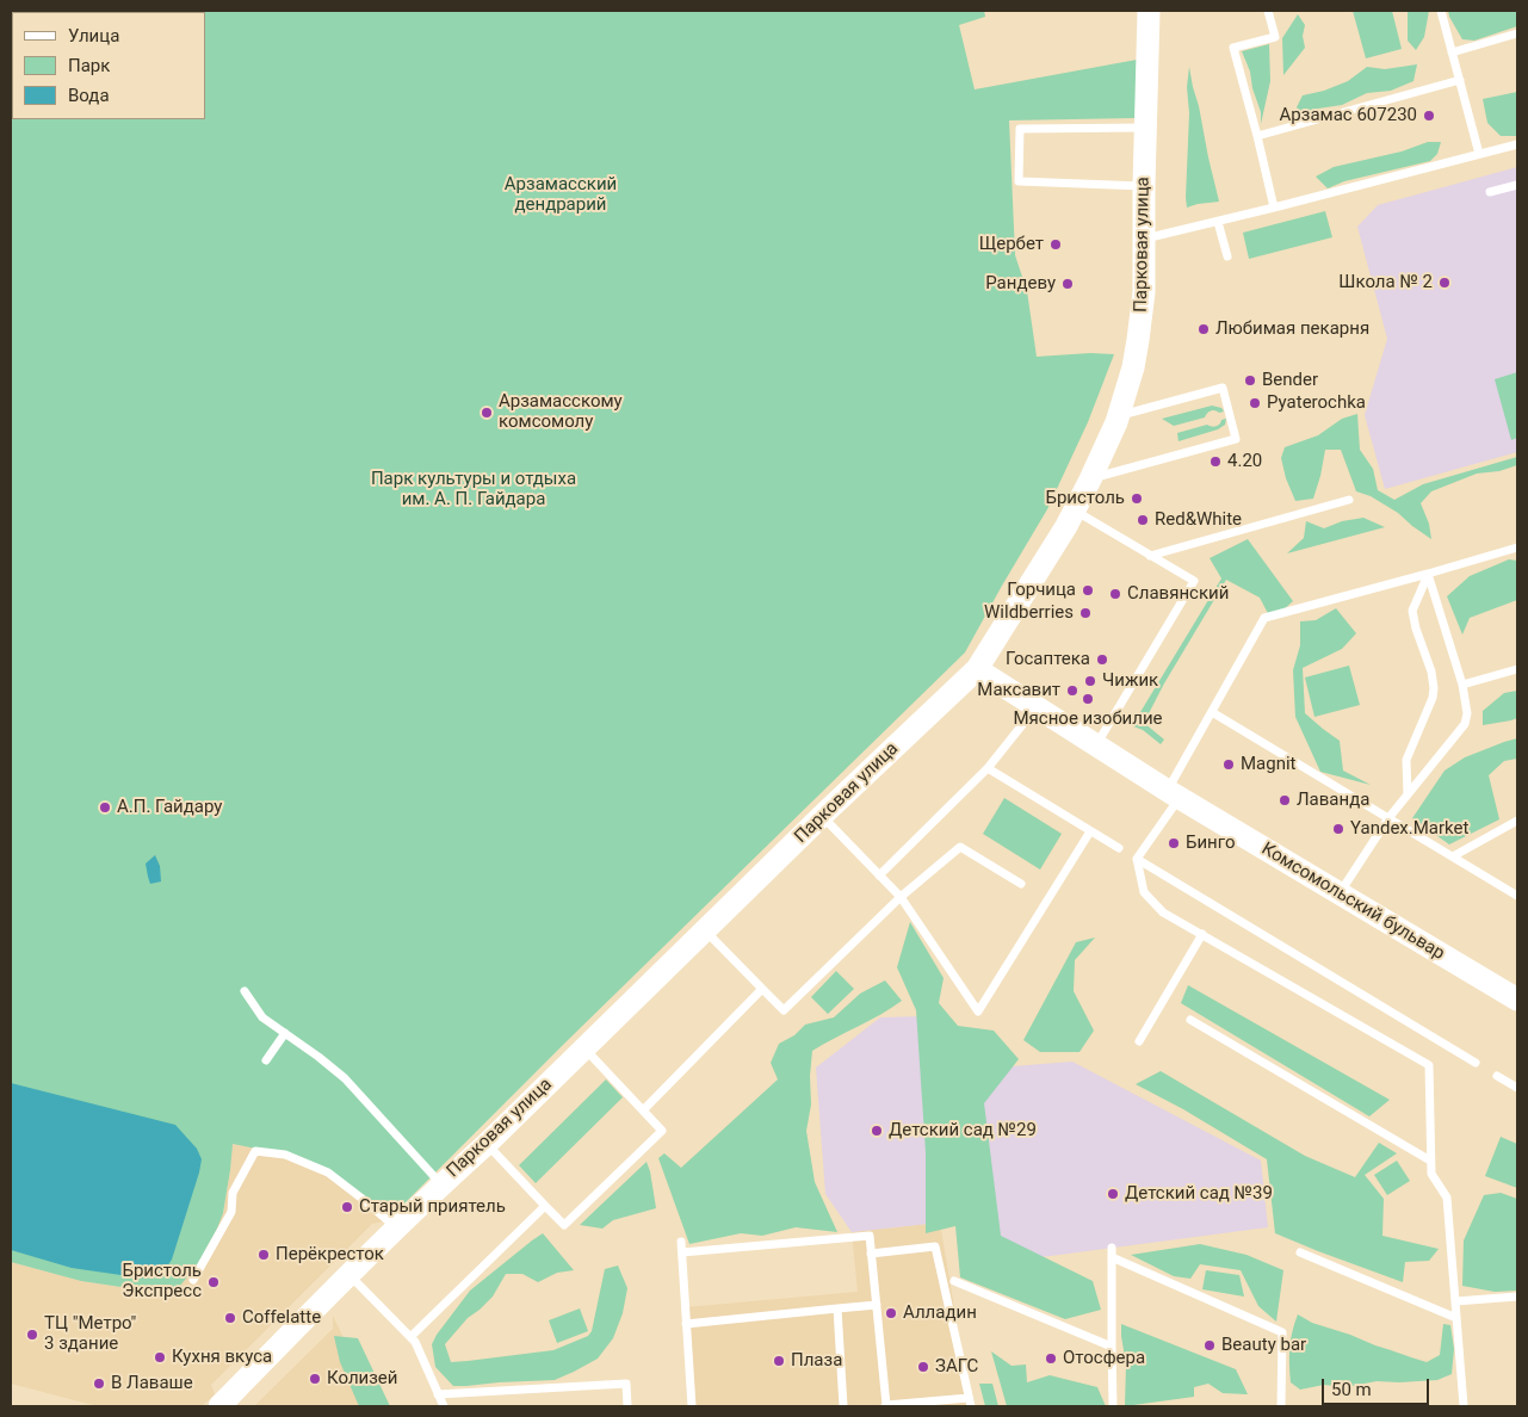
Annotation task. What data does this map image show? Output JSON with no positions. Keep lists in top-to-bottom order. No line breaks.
{"streets":{"street":["Парковая улица","Комсомольский бульвар"]},"crossings":[["Парковая улица","Комсомольский бульвар"]],"parks":["Арзамасский дендрарий","Парк культуры и отдыха им. А. П. Гайдара"],"places":["Арзамас 607230","Щербет","Школа № 2","Рандеву","Любимая пекарня","Bender","Pyaterochka","Арзамасскому комсомолу","4.20","Бристоль","Red&White","Горчица","Славянский","Wildberries","Госаптека","Чижик","Максавит","Мясное изобилие","Magnit","Лаванда","А.П. Гайдару","Yandex.Market","Бинго","Детский сад №29","Детский сад №39","Старый приятель","Перёкресток","Бристоль Экспресс","Алладин","Coffelatte","ТЦ \"Метро\" 3 здание","Beauty bar","Кухня вкуса","Отосфера","Плаза","ЗАГС","Колизей","В Лаваше"],"legend":["Улица","Парк","Вода"],"scale_bar":"50 m"}
